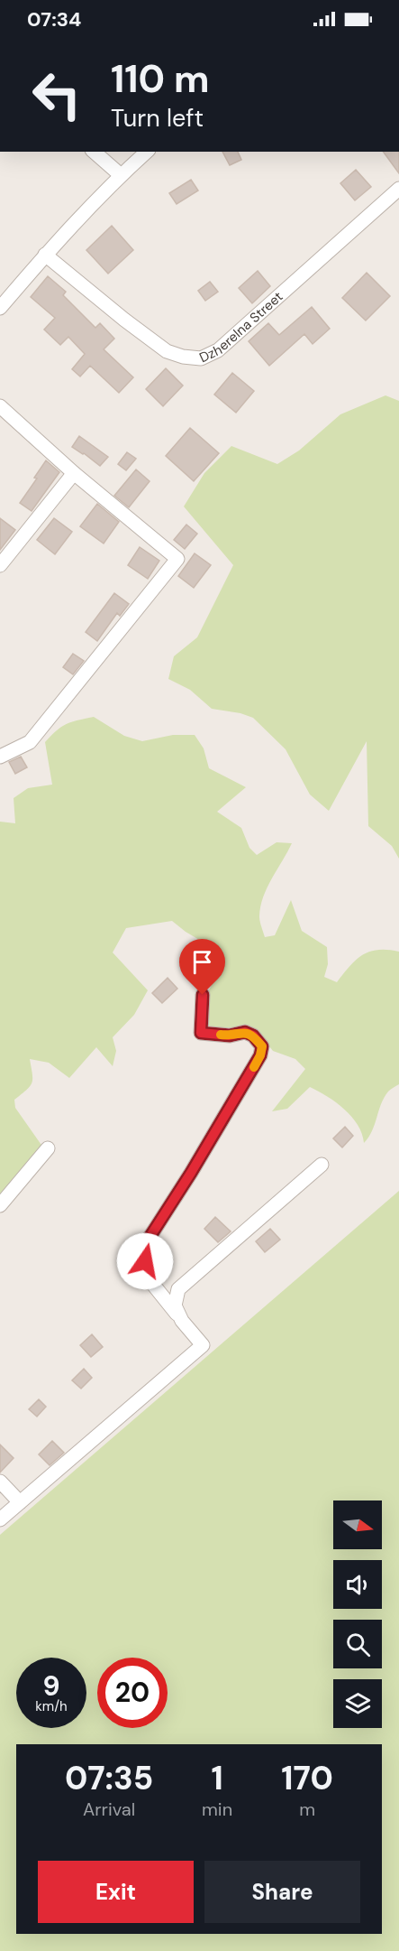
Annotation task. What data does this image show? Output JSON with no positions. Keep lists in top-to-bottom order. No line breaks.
{"streets":{"street":["Dzherelna Street"]},"north":"right","page":{"status":"07:34","turn":["110 m","Turn left"],"speed":"9 km/h","limit":"20","eta":["07:35","Arrival","1","min","170","m"],"buttons":["Exit","Share"]}}
